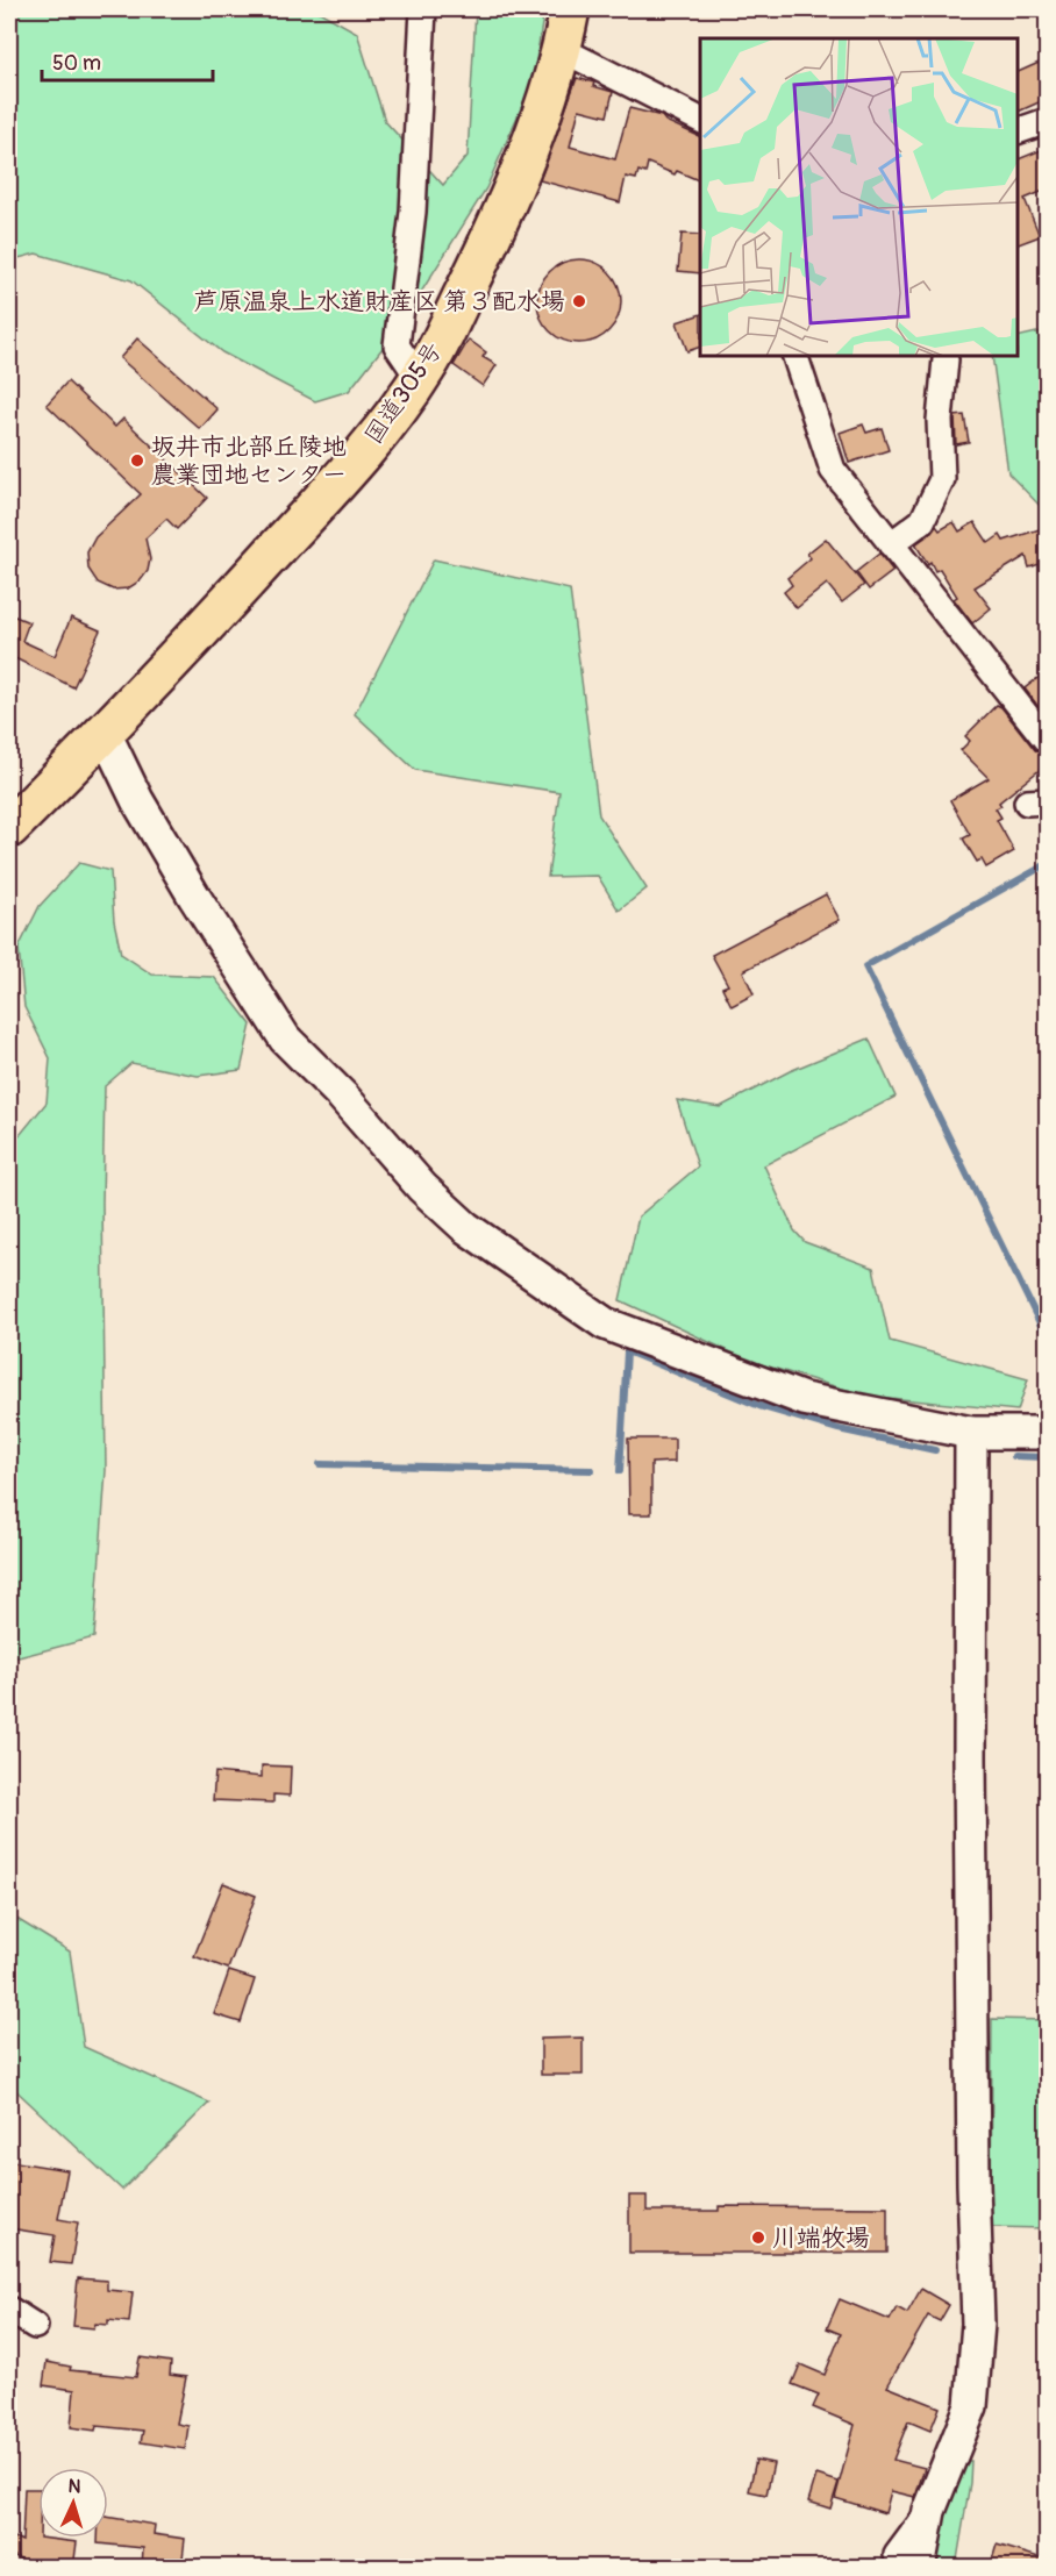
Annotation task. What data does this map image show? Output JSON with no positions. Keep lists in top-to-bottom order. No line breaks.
{"streets":{"highway":["国道305号"]},"places":["芦原温泉上水道財産区 第３配水場","坂井市北部丘陵地 農業団地センター","川端牧場"],"scale_bar":"50 m","north":"top"}
